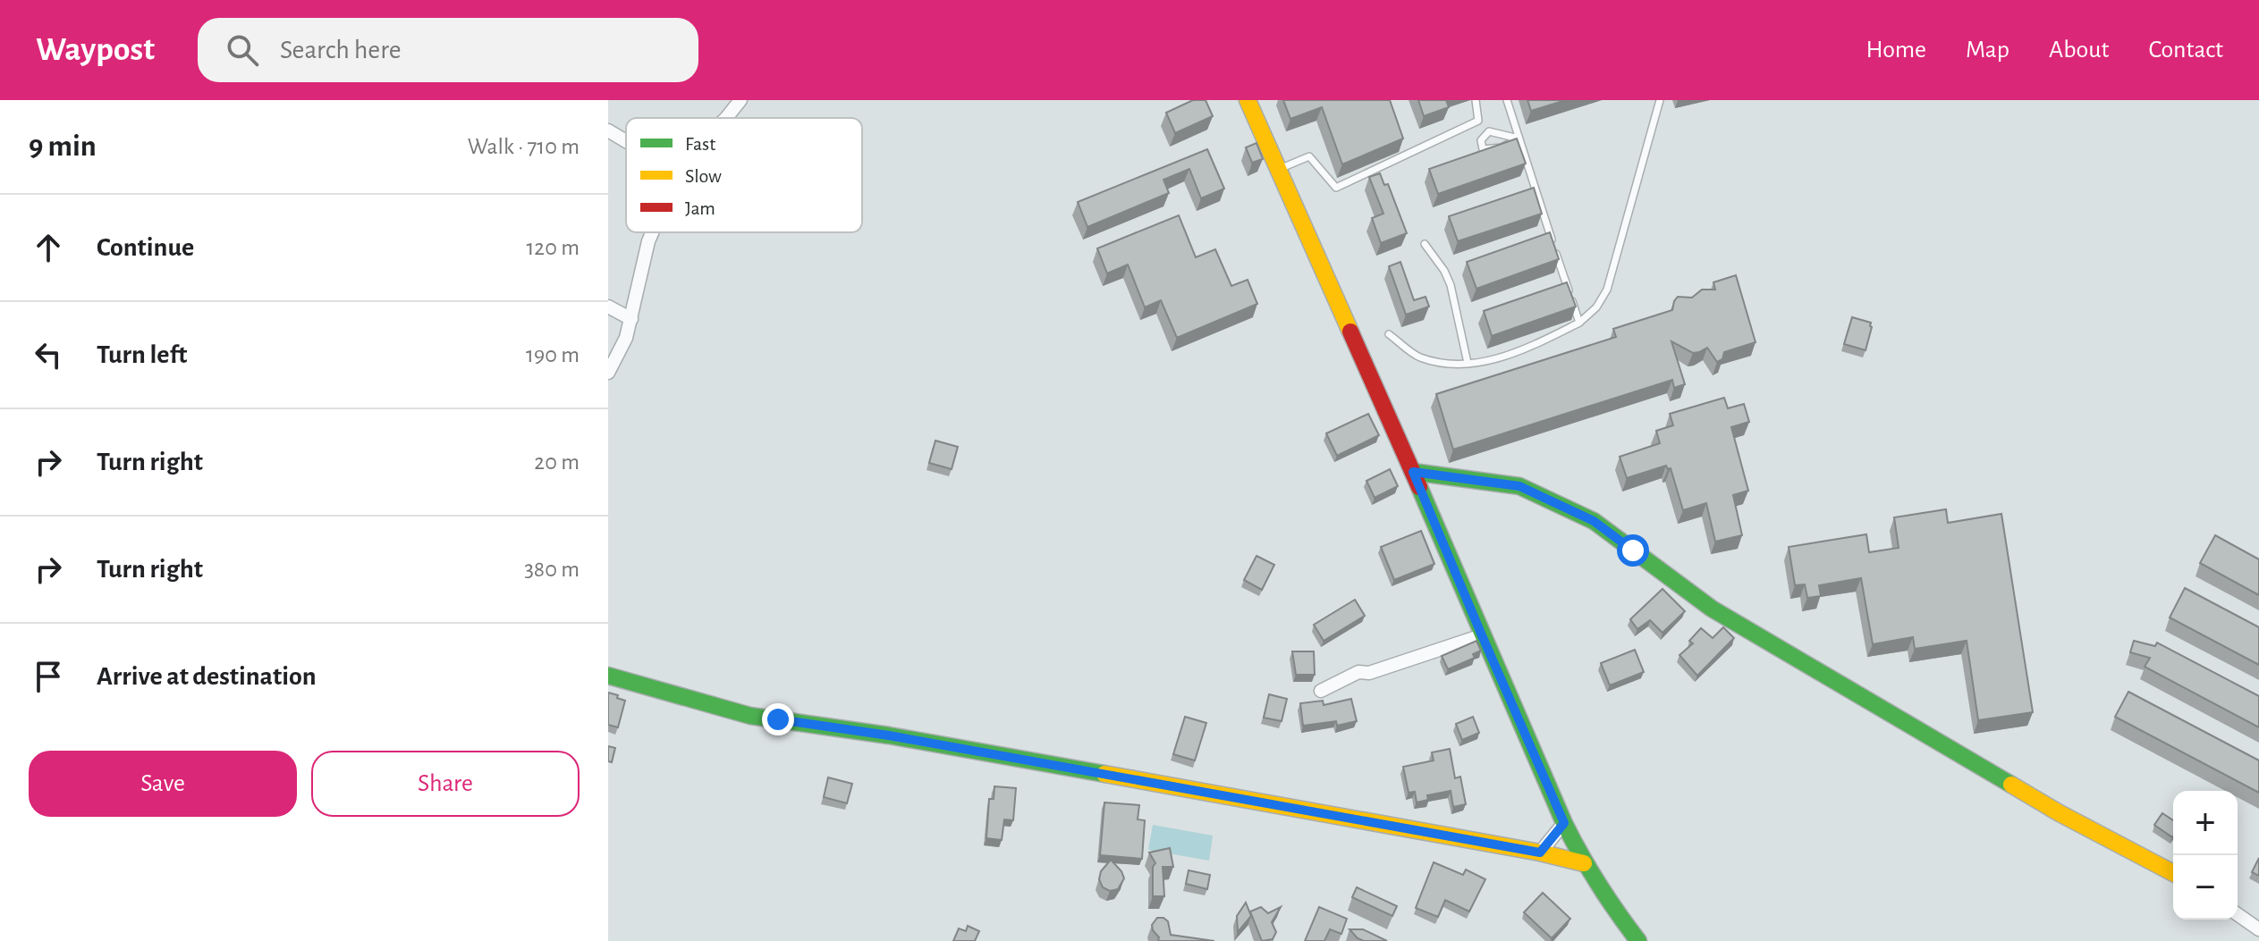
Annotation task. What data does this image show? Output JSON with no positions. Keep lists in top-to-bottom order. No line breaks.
{"legend":["Fast","Slow","Jam"],"page":{"header":"Waypost","search":"Search here","nav":["Home","Map","About","Contact"],"heading":["9 min","Walk · 710 m"],"list":[["Continue","120 m"],["Turn left","190 m"],["Turn right","20 m"],["Turn right","380 m"],"Arrive at destination"],"buttons":["Save","Share"],"map_buttons":["+","−"]}}
